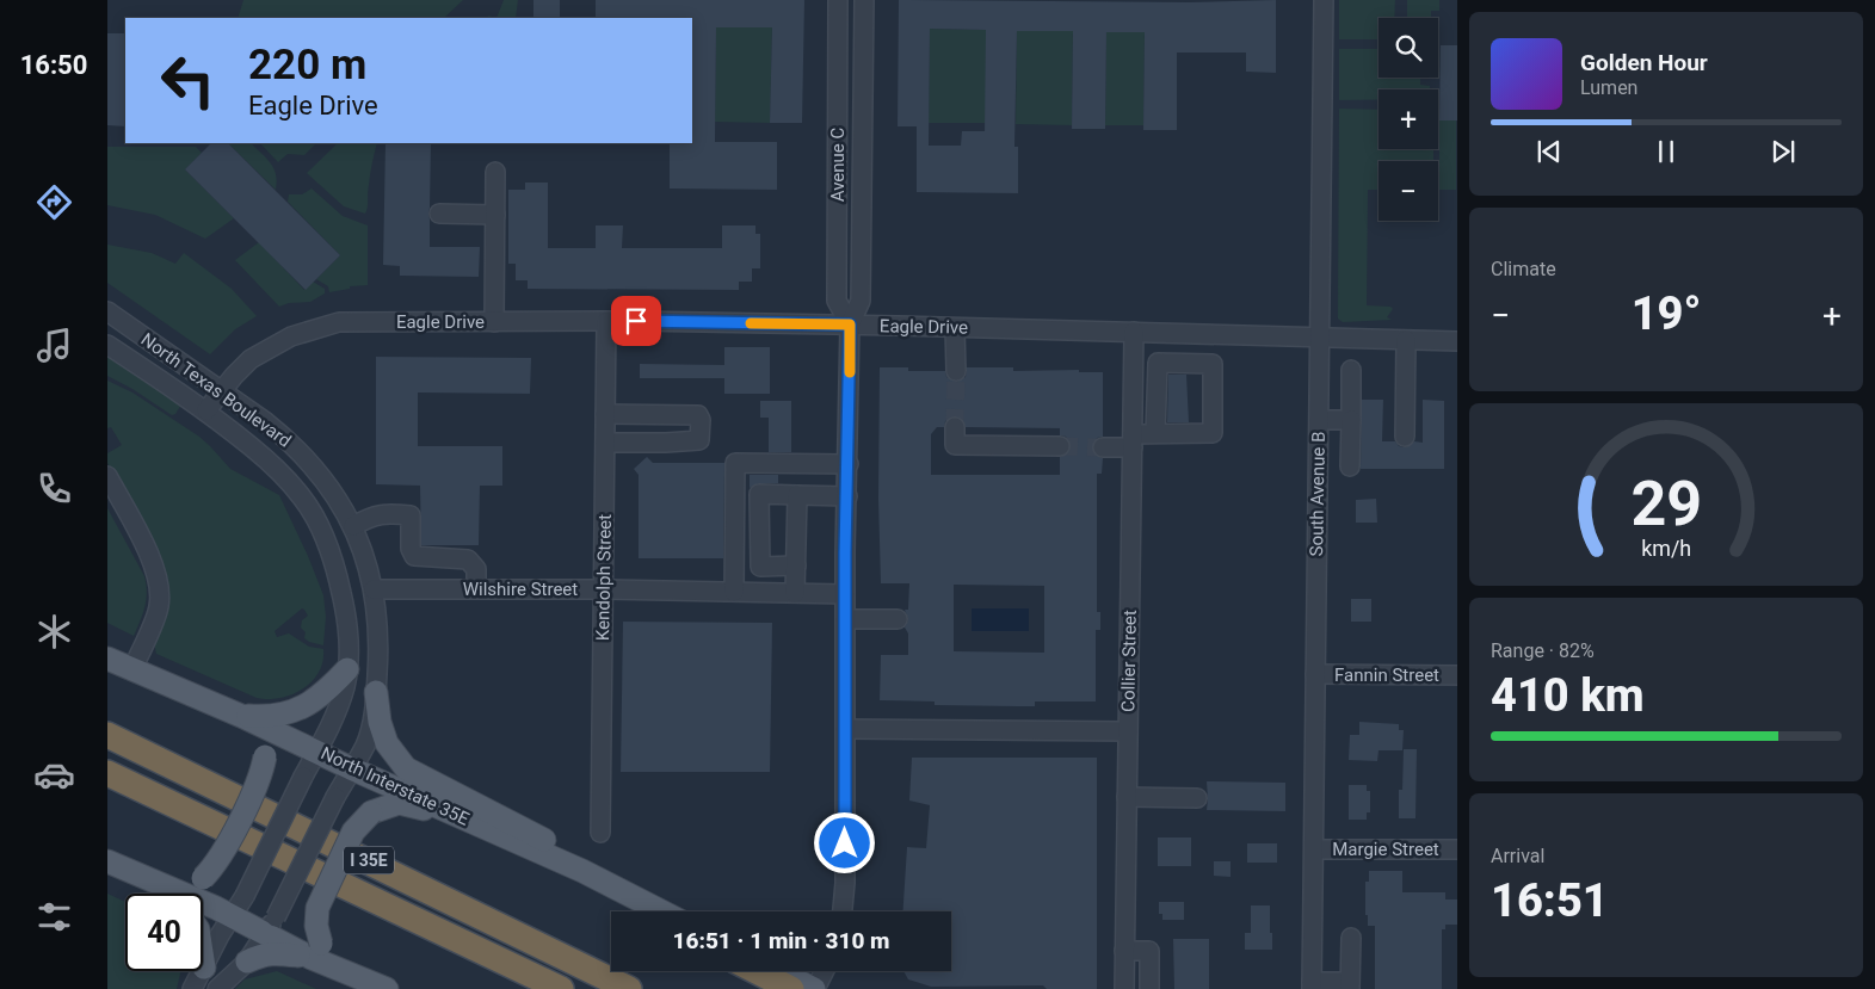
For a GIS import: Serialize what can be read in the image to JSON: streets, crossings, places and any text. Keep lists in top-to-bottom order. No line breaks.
{"streets":{"highway":["I 35E"],"main road":["North Interstate 35E"],"street":["Avenue C","Eagle Drive","North Texas Boulevard","South Avenue B","Kendolph Street","Wilshire Street","Collier Street","Fannin Street","Margie Street"]},"crossings":[["Avenue C","Eagle Drive"],["Avenue C","Wilshire Street"],["Eagle Drive","North Texas Boulevard"],["Eagle Drive","South Avenue B"],["Eagle Drive","Kendolph Street"],["Eagle Drive","Collier Street"],["North Texas Boulevard","Wilshire Street"],["North Texas Boulevard","North Interstate 35E"],["South Avenue B","Fannin Street"],["South Avenue B","Margie Street"],["Kendolph Street","Wilshire Street"]],"page":{"tabs":"16:50","map_buttons":["+","−"],"turn":["220 m","Eagle Drive"],"song":["Golden Hour","Lumen"],"tile":["Climate",["Range · 82%","410 km"],["Arrival","16:51"]],"heat":["−","19°","+"],"limit":"40","trip":"16:51 · 1 min · 310 m","gauge":["29","km/h"]}}
